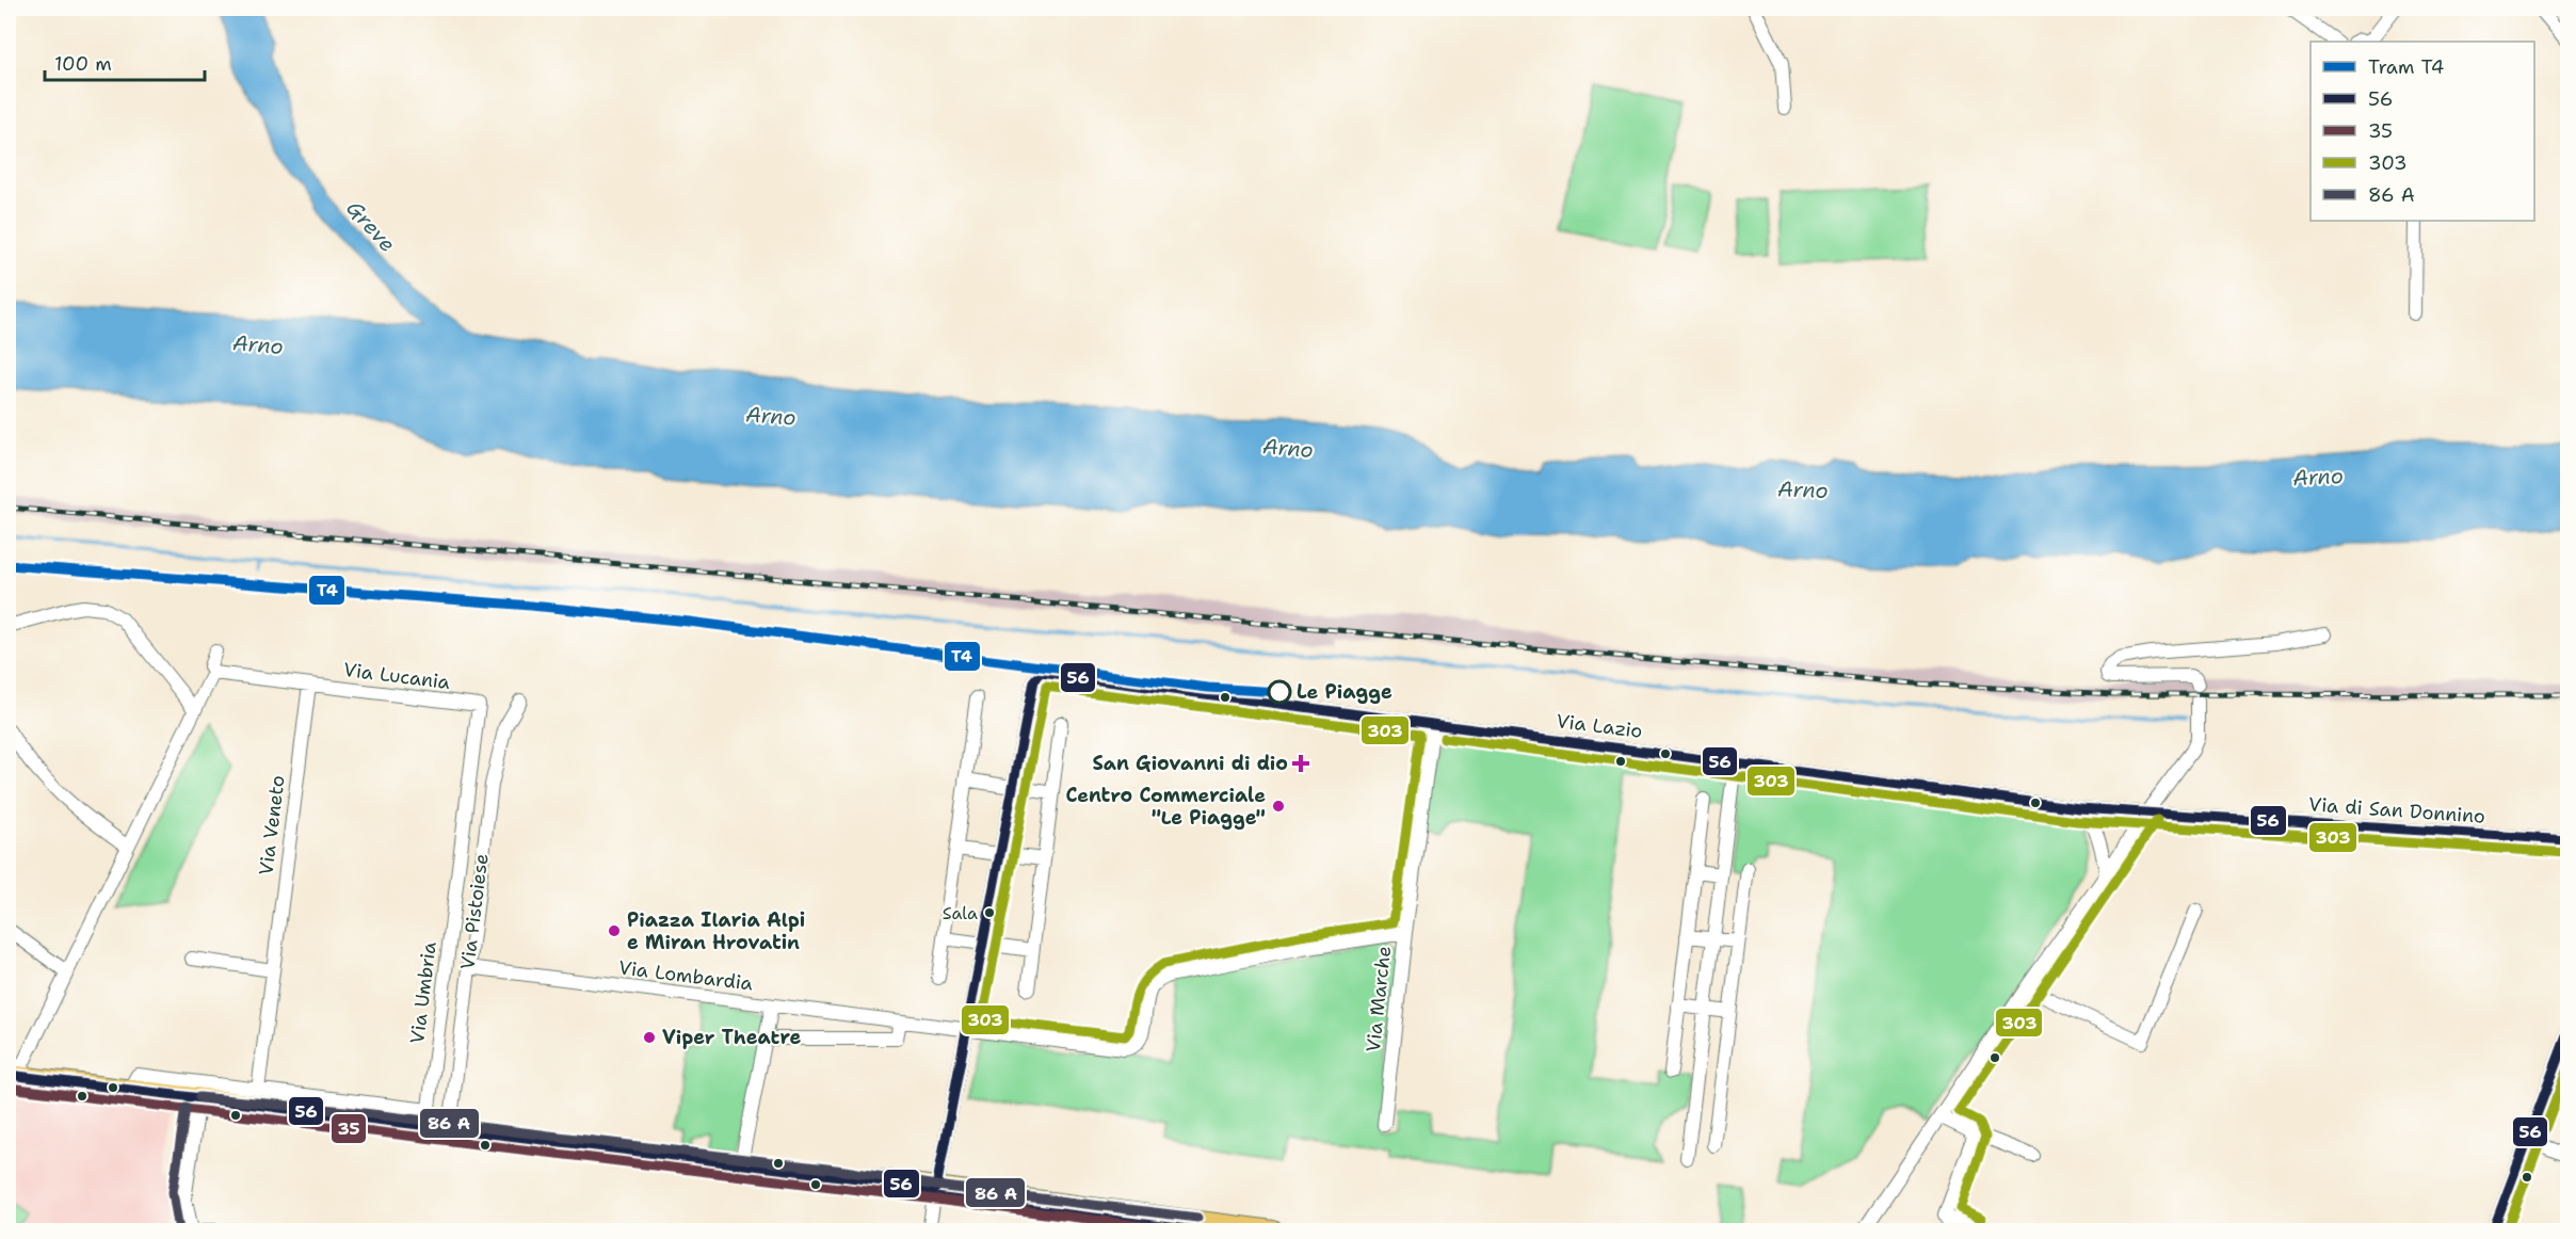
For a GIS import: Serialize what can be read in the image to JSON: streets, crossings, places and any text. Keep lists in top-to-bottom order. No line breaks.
{"streets":{"street":["Via Lucania","Via Lazio","Via di San Donnino","Via Veneto","Via Pistoiese","Via Lombardia","Via Umbria","Via Marche"]},"crossings":[["Via Lucania","Via Veneto"],["Via Lucania","Via Umbria"],["Via Lazio","Via di San Donnino"],["Via Lazio","Via Marche"],["Via Pistoiese","Via Lombardia"],["Via Lombardia","Via Marche"]],"water":["Greve","Arno"],"places":{"other":["Le Piagge","Centro Commerciale \"Le Piagge\"","Sala","Piazza Ilaria Alpi e Miran Hrovatin","Viper Theatre"],"health":["San Giovanni di dio"]},"lines":["tram line T4","transit line 56","transit line 303","transit line 35"],"legend":["Tram T4","56","35","303","86 A"],"scale_bar":"100 m"}
